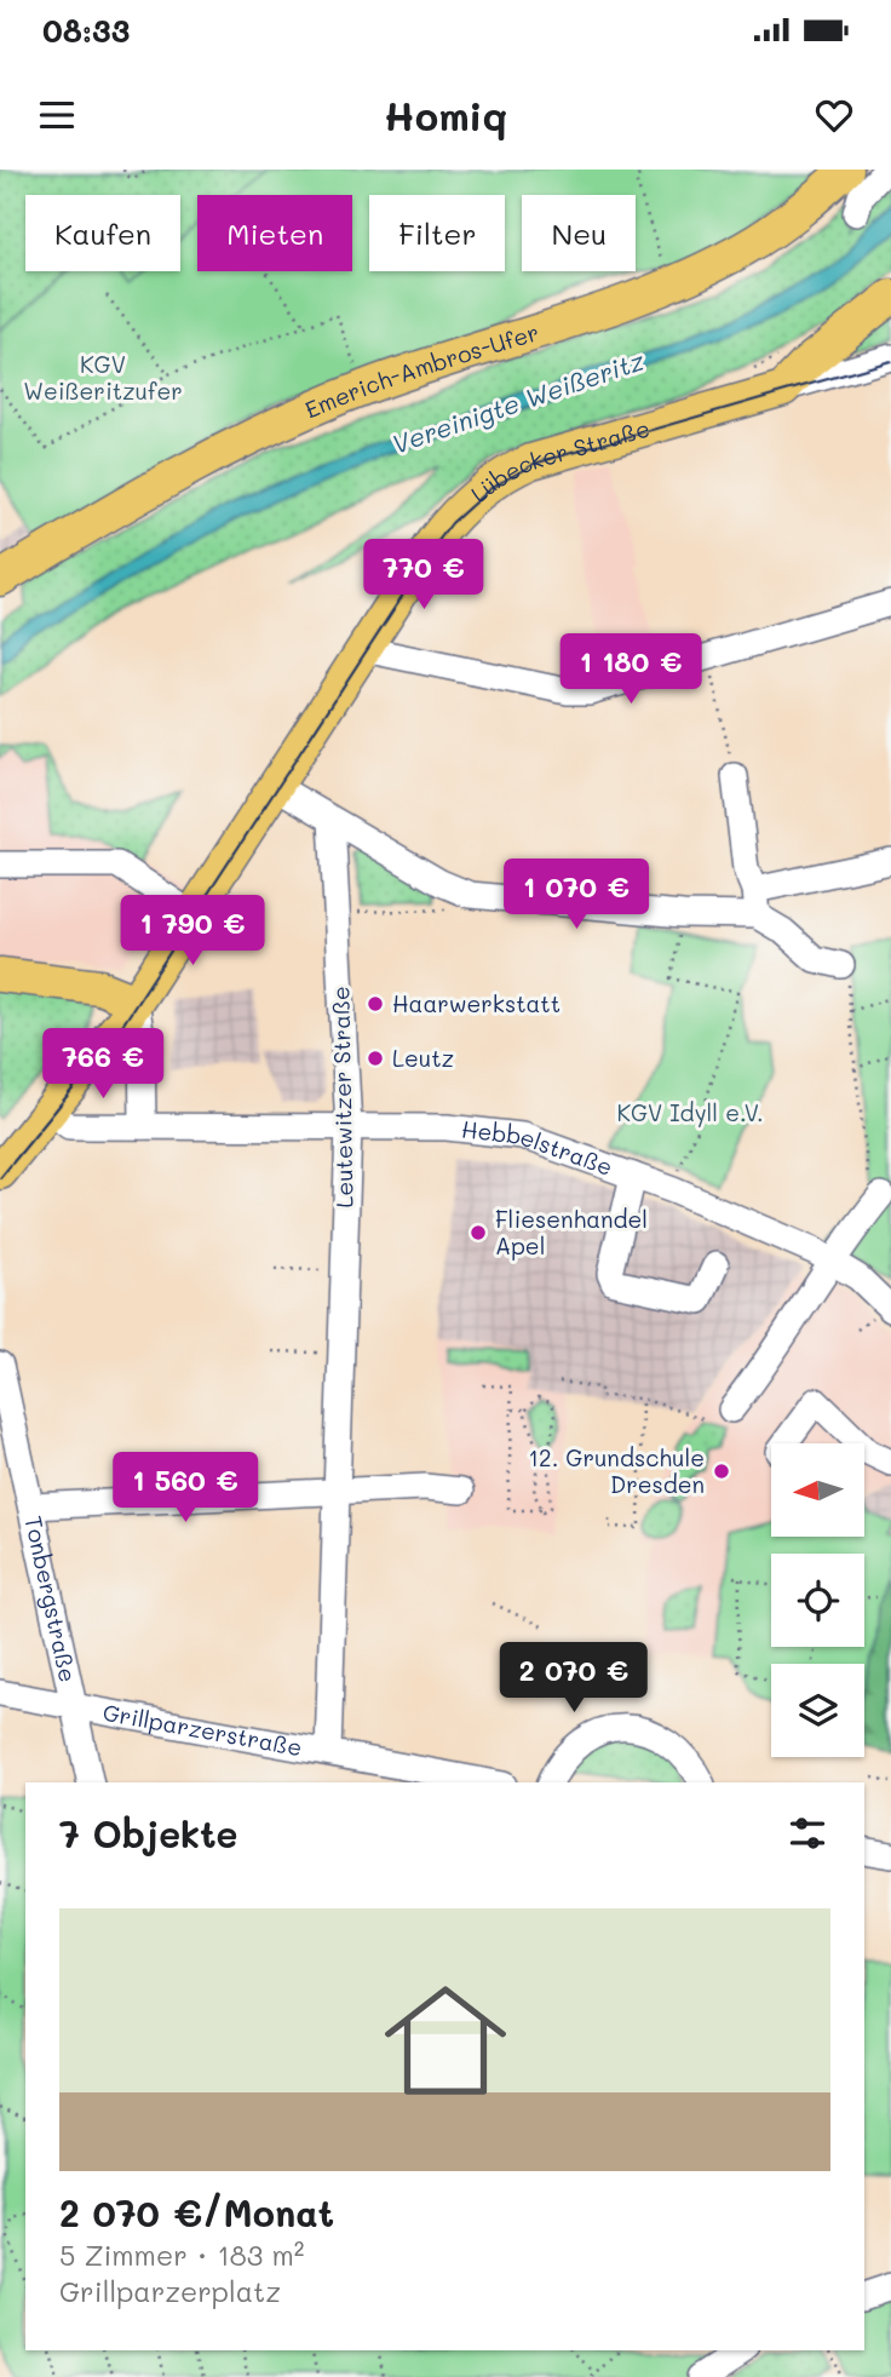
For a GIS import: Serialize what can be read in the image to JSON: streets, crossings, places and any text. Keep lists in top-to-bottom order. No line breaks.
{"streets":{"main road":["Emerich-Ambros-Ufer","Lübecker Straße"],"street":["Leutewitzer Straße","Hebbelstraße","Tonbergstraße","Grillparzerstraße"]},"crossings":[["Lübecker Straße","Hebbelstraße"],["Leutewitzer Straße","Hebbelstraße"],["Leutewitzer Straße","Grillparzerstraße"],["Tonbergstraße","Grillparzerstraße"]],"water":["Vereinigte Weißeritz"],"parks":["KGV Weißeritzufer","KGV Idyll e.V."],"places":["Haarwerkstatt","Leutz","Fliesenhandel Apel","12. Grundschule Dresden"],"north":"left","page":{"status":"08:33","header":"Homiq","chip":["Kaufen","Mieten","Filter","Neu"],"price":["770 €","1 180 €","1 070 €","1 790 €","766 €","1 560 €","2 070 €"],"heading":"7 Objekte","list":[{"name":"2 070 €/Monat","note":"5 Zimmer · 183 m² · Grillparzerplatz"}]}}
